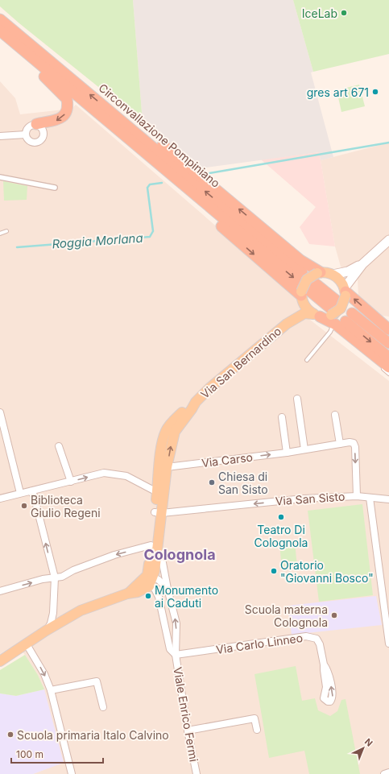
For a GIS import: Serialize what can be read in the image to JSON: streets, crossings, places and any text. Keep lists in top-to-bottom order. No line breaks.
{"streets":{"highway":["Circonvallazione Pompiniano"],"main road":["Via San Bernardino"],"street":["Via Carso","Via San Sisto","Via Carlo Linneo","Viale Enrico Fermi"]},"crossings":[["Via Carso","Via San Sisto"],["Via Carlo Linneo","Viale Enrico Fermi"]],"one_way":["Via San Sisto"],"districts":["Colognola"],"water":["Roggia Morlana"],"places":["IceLab","gres art 671","Chiesa di San Sisto","Biblioteca Giulio Regeni","Teatro Di Colognola","Oratorio \"Giovanni Bosco\"","Monumento ai Caduti","Scuola materna Colognola","Scuola primaria Italo Calvino"],"scale_bar":"100 m","north":"top right"}
